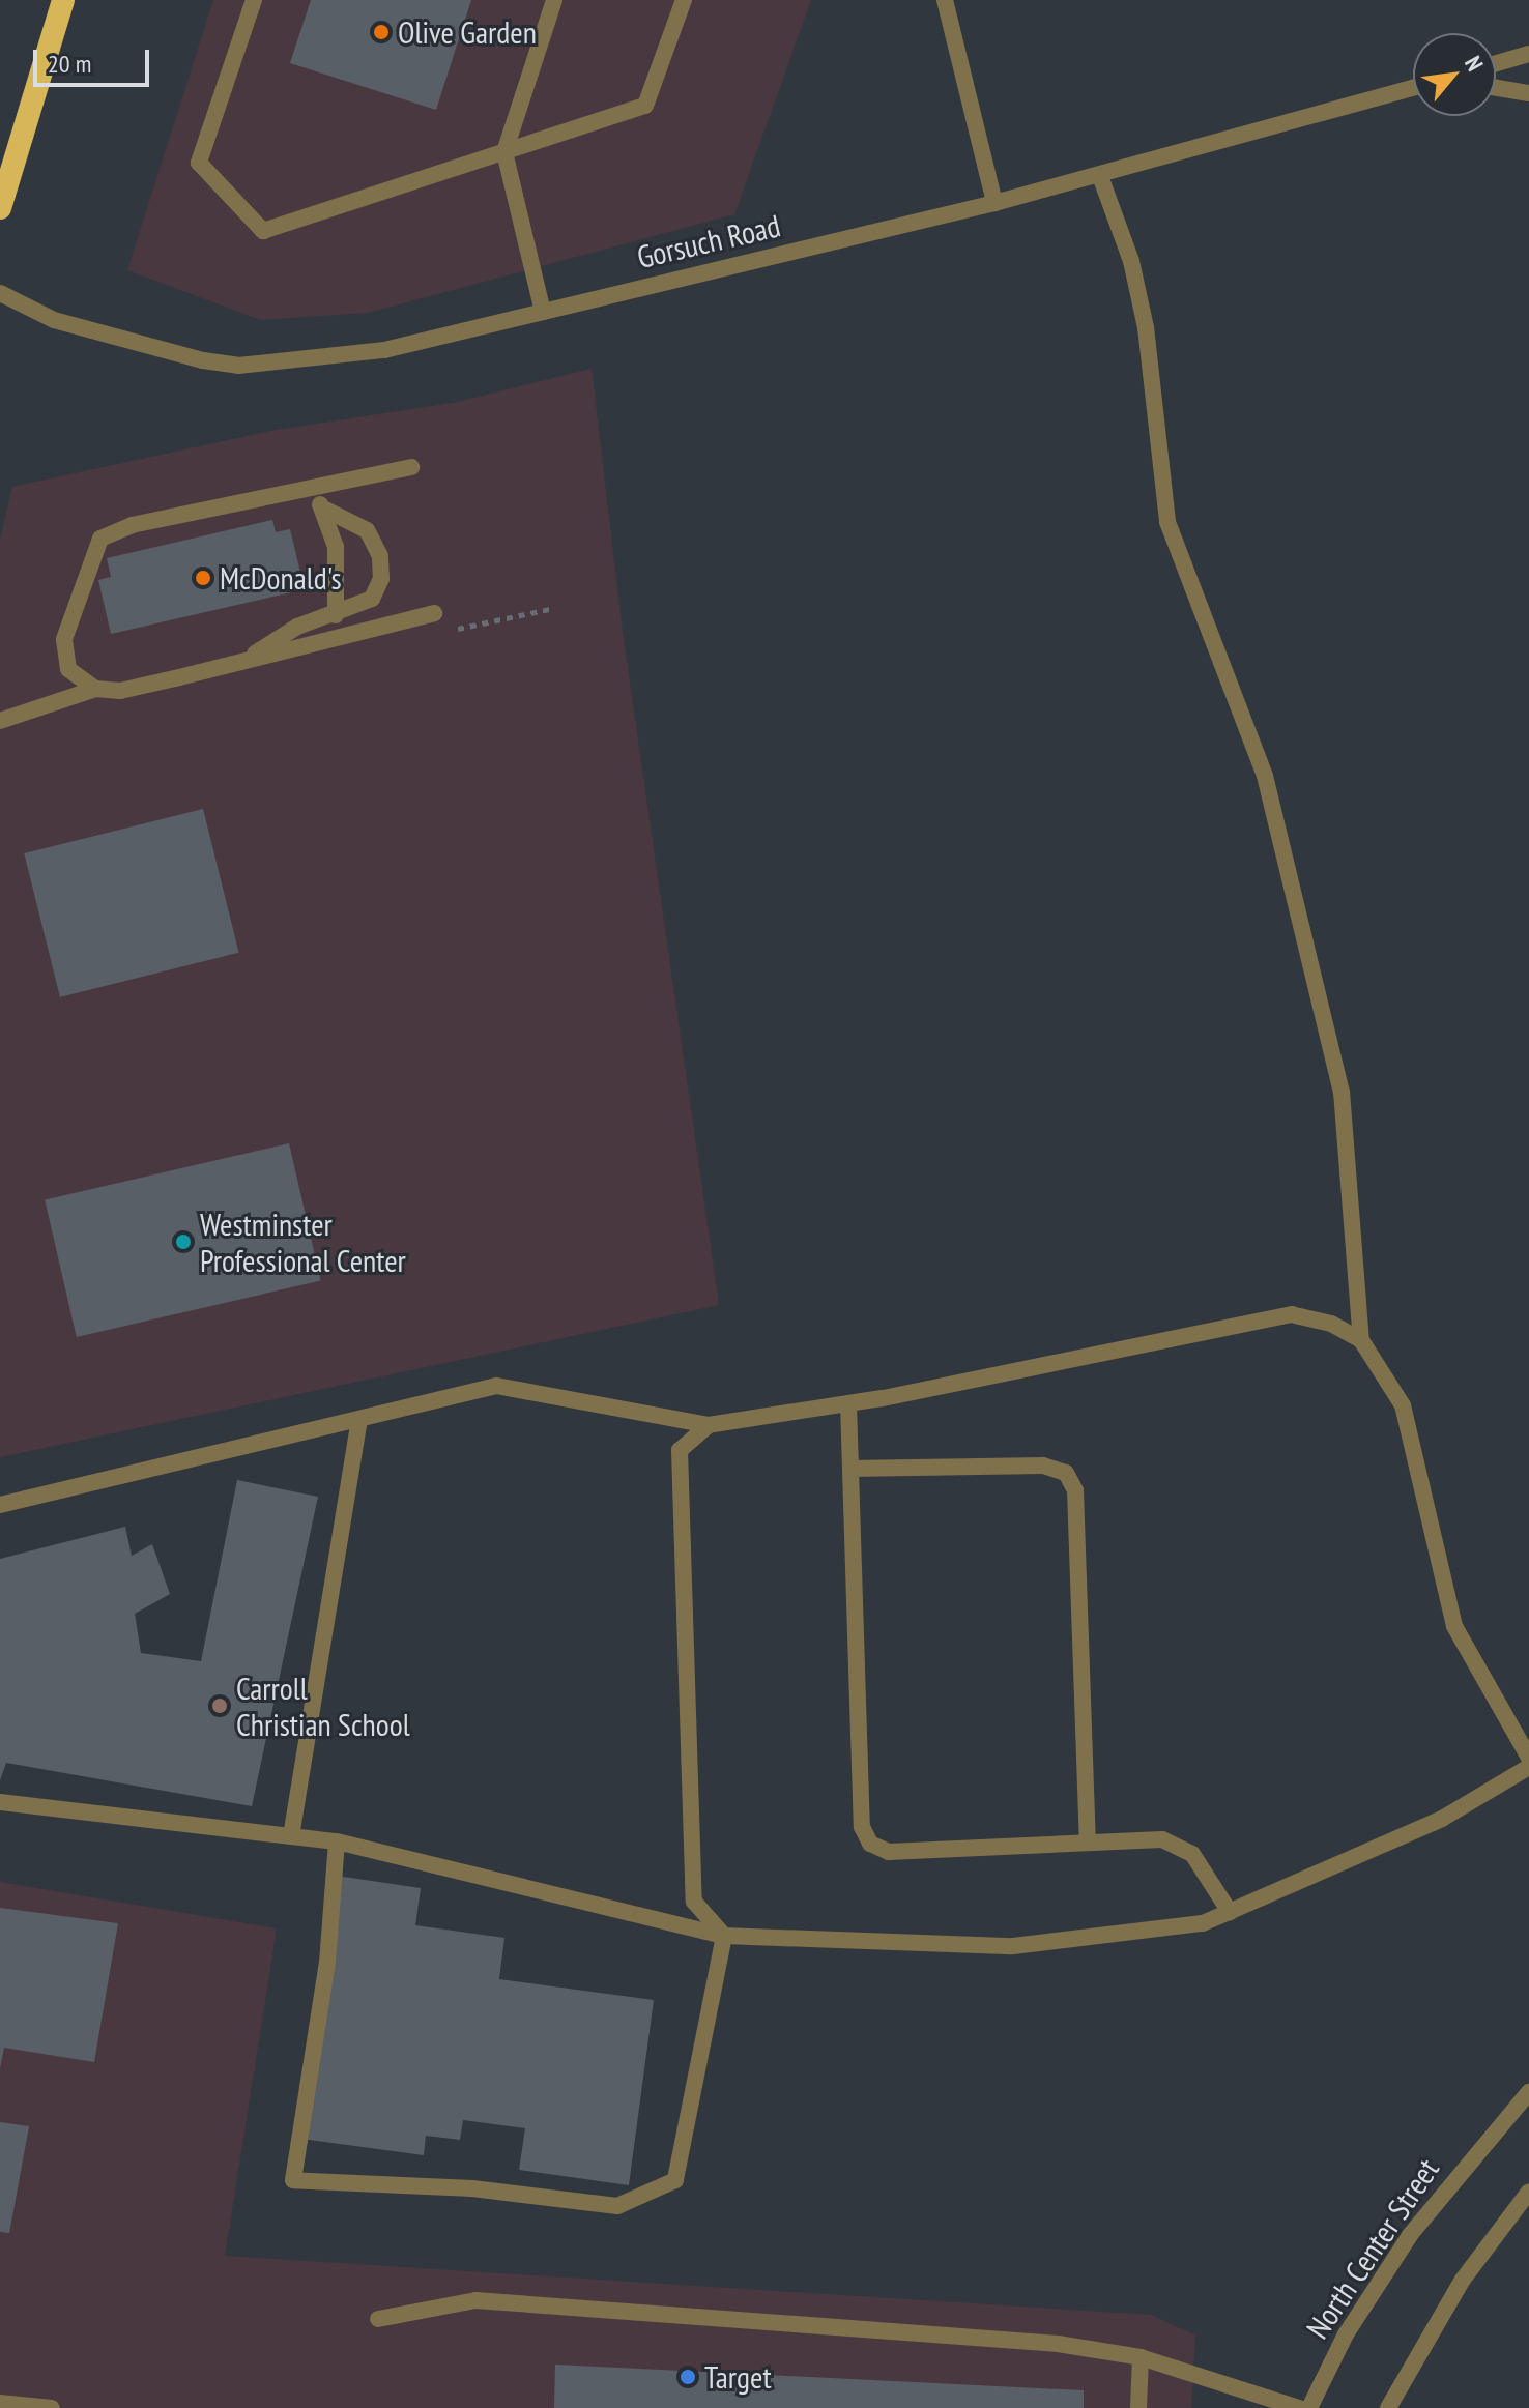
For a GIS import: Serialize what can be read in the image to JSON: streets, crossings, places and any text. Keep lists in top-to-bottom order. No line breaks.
{"streets":{"street":["Gorsuch Road","North Center Street"]},"places":["Olive Garden","McDonald's","Westminster Professional Center","Carroll Christian School","Target"],"scale_bar":"20 m","north":"top right"}
